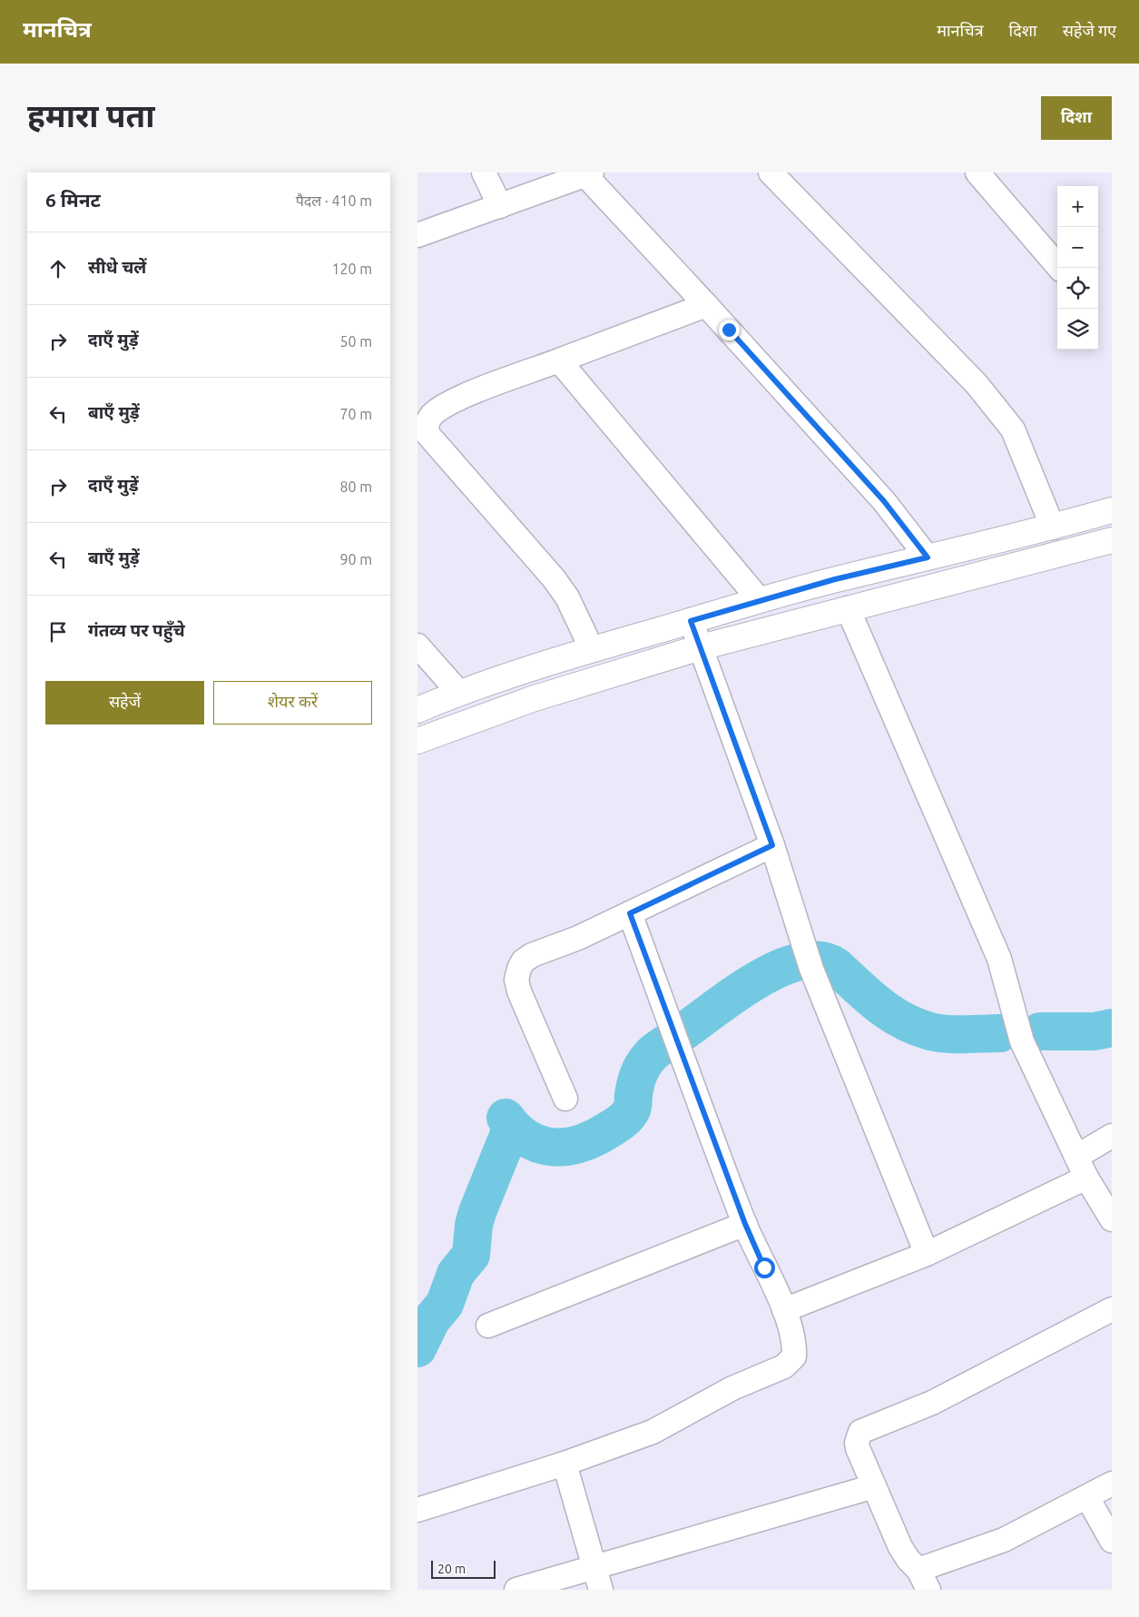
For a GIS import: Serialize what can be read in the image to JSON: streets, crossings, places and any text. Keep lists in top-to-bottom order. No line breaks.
{"scale_bar":"20 m","page":{"header":"मानचित्र","nav":["मानचित्र","दिशा","सहेजे गए"],"buttons":["दिशा",["सहेजें","शेयर करें"]],"title":"हमारा पता","heading":["6 मिनट","पैदल · 410 m"],"map_buttons":["+","−"],"list":[["सीधे चलें","120 m"],["दाएँ मुड़ें","50 m"],["बाएँ मुड़ें","70 m"],["दाएँ मुड़ें","80 m"],["बाएँ मुड़ें","90 m"],"गंतव्य पर पहुँचे"],"scale":"20 m"}}
